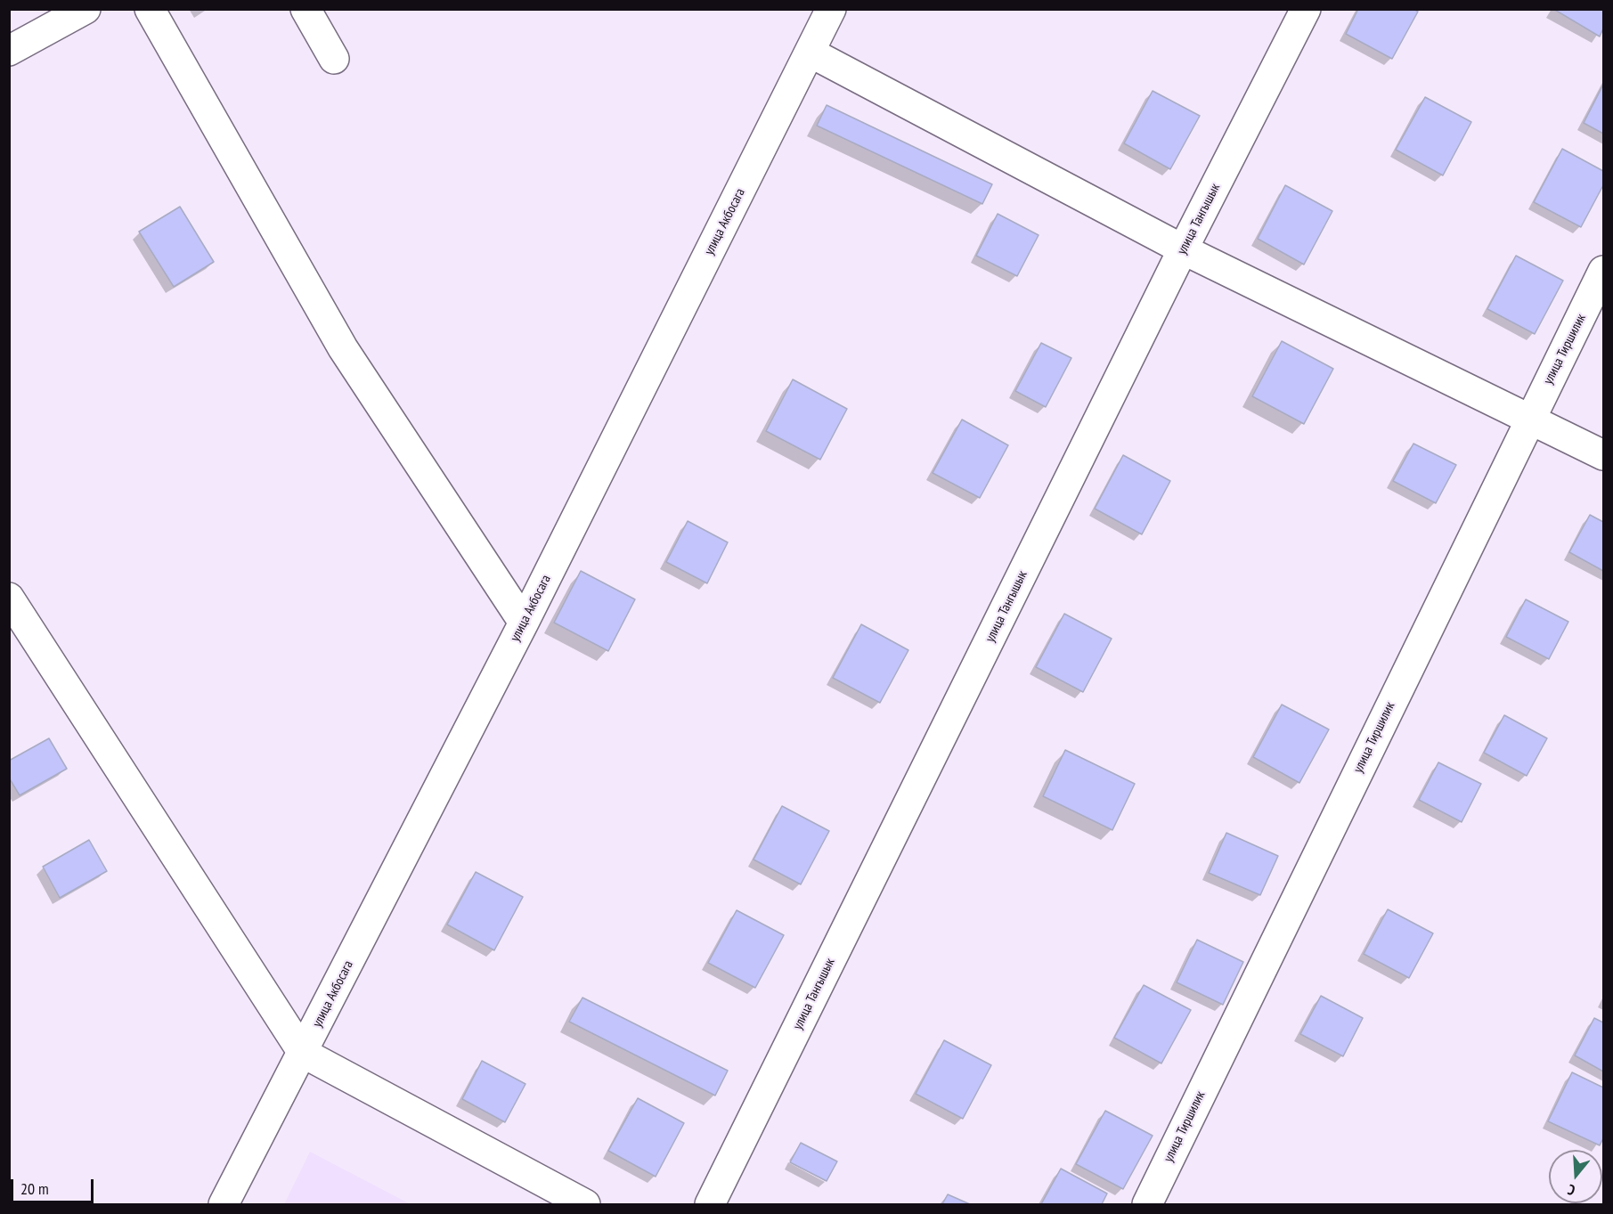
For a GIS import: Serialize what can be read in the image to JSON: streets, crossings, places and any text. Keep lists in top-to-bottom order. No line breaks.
{"streets":{"street":["улица Тангышык","улица Акбосага","улица Тиршилик"]},"scale_bar":"20 m","north":"bottom"}
